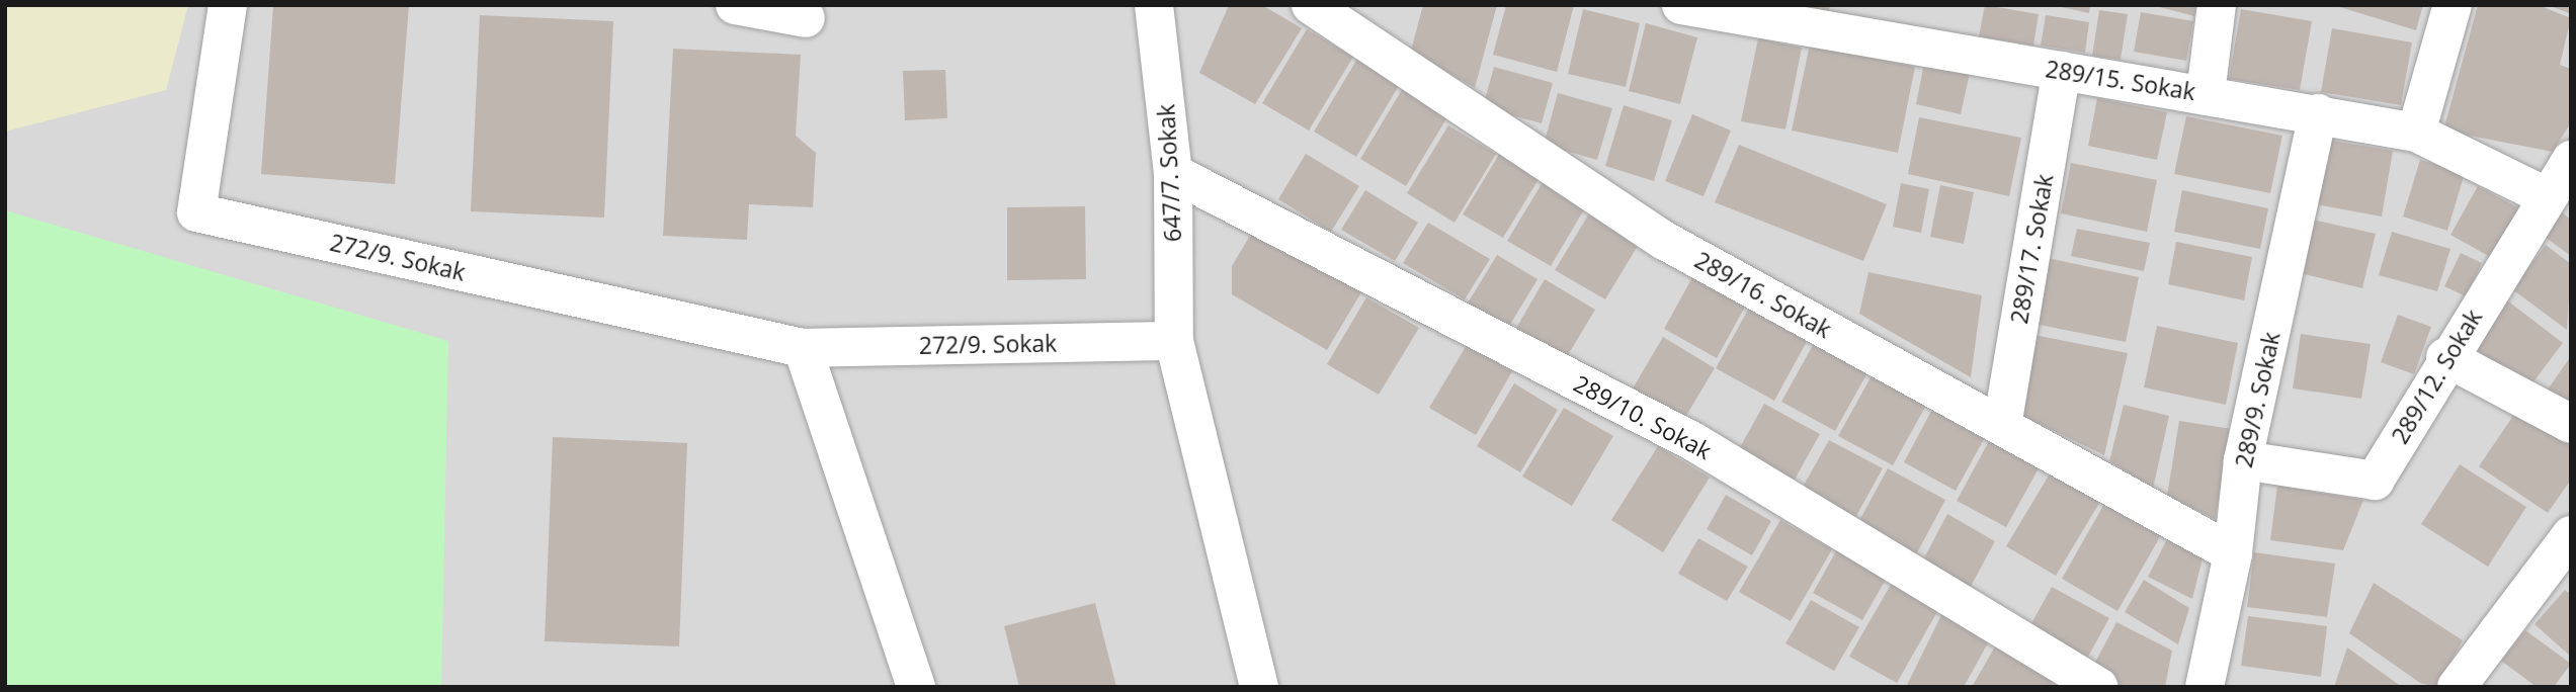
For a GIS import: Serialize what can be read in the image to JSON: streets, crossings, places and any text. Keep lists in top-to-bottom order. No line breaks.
{"streets":{"street":["289/15. Sokak","647/7. Sokak","289/17. Sokak","272/9. Sokak","289/16. Sokak","289/12. Sokak","289/9. Sokak","289/10. Sokak"]},"crossings":[["289/15. Sokak","289/17. Sokak"],["289/15. Sokak","289/12. Sokak"],["289/15. Sokak","289/9. Sokak"],["647/7. Sokak","272/9. Sokak"],["647/7. Sokak","289/10. Sokak"],["289/17. Sokak","289/16. Sokak"],["289/16. Sokak","289/9. Sokak"],["289/12. Sokak","289/9. Sokak"]]}
